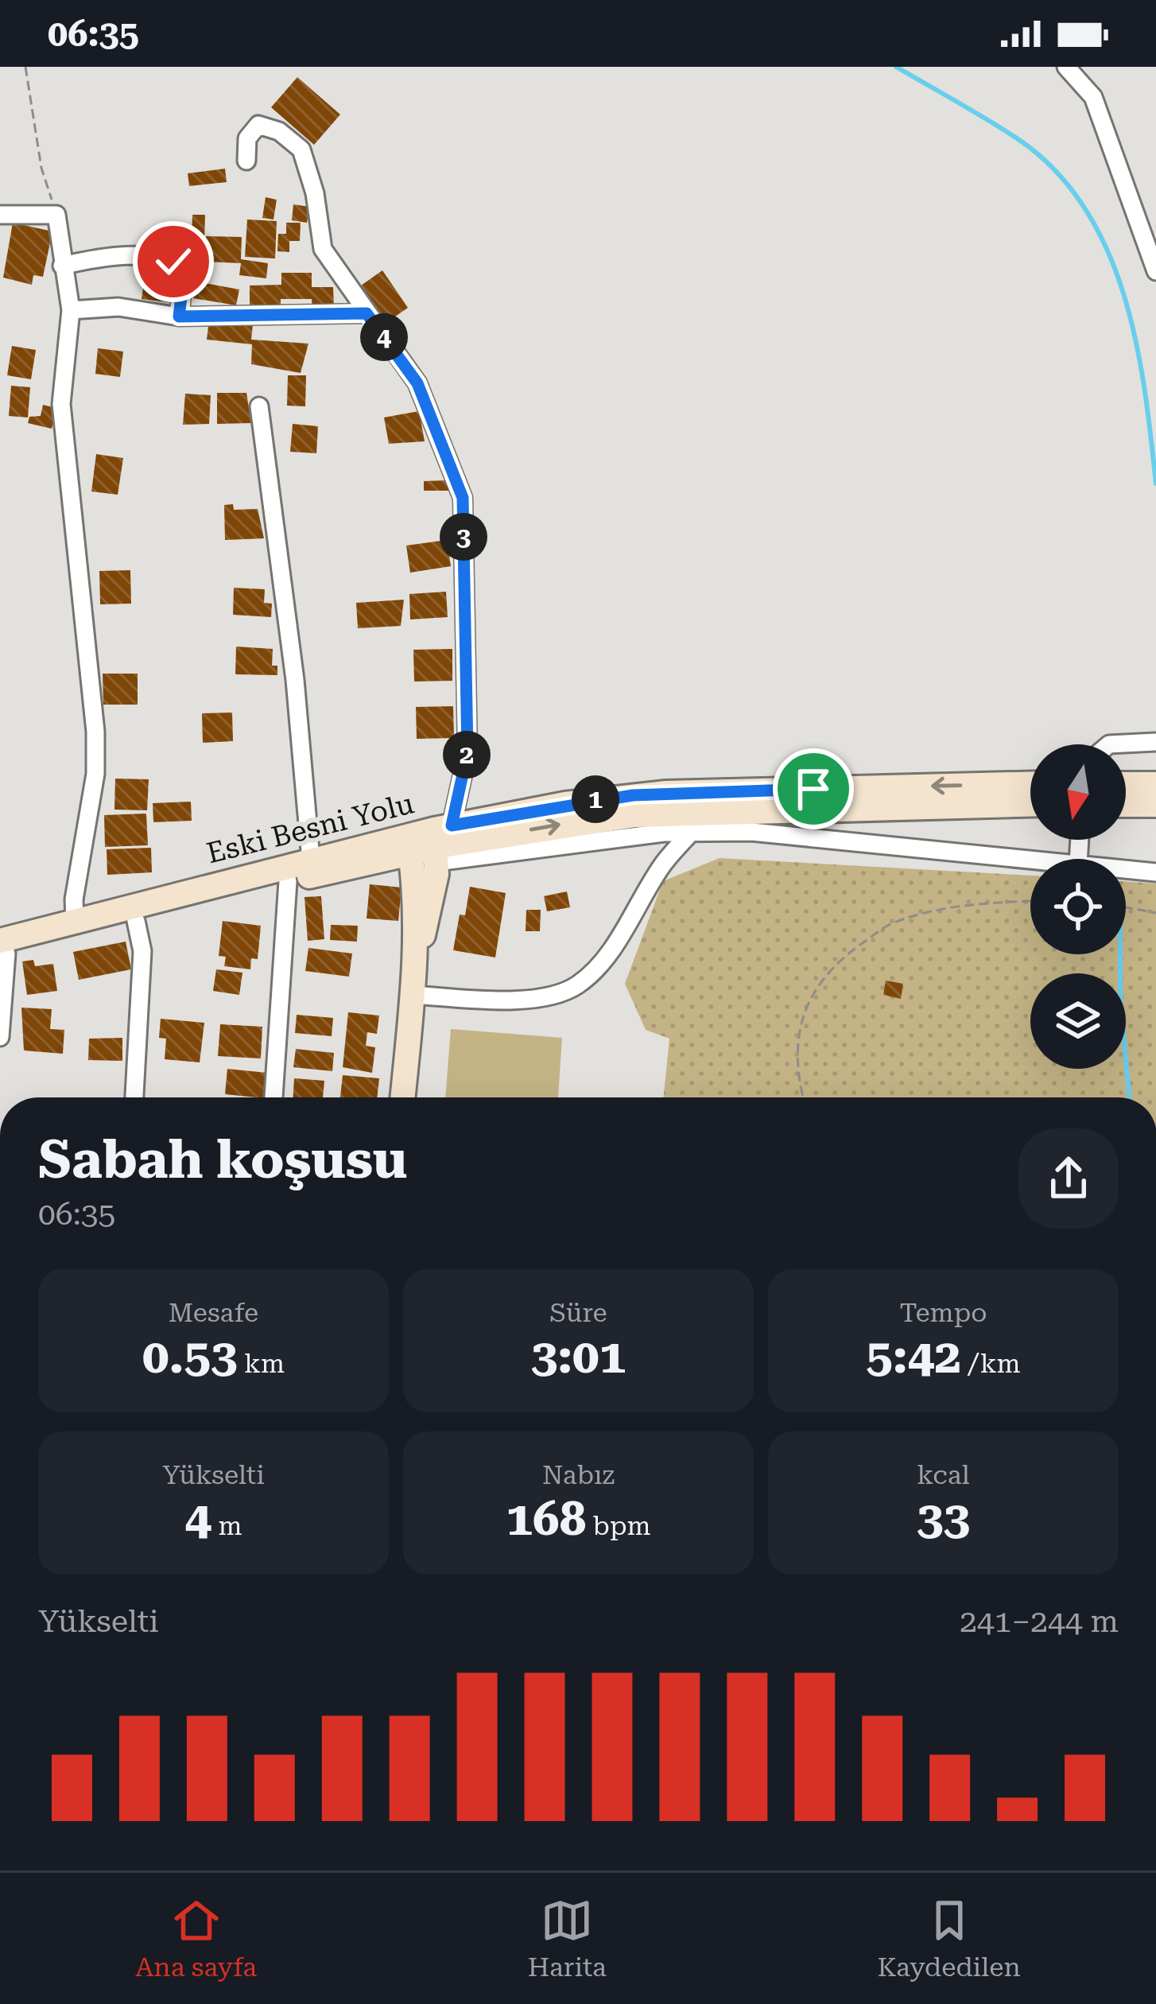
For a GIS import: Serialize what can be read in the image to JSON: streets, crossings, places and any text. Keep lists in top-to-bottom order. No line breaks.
{"streets":{"main road":["Eski Besni Yolu"]},"north":"bottom","page":{"status":"06:35","pins":["4","3","2","1"],"heading":["Sabah koşusu","06:35"],"stats":[["Mesafe","0.53 km"],["Süre","3:01"],["Tempo","5:42 /km"],["Yükselti","4 m"],["Nabız","168 bpm"],["kcal","33"]],"chart":["Yükselti","241–244 m"],"tabs":["Ana sayfa","Harita","Kaydedilen"]}}
